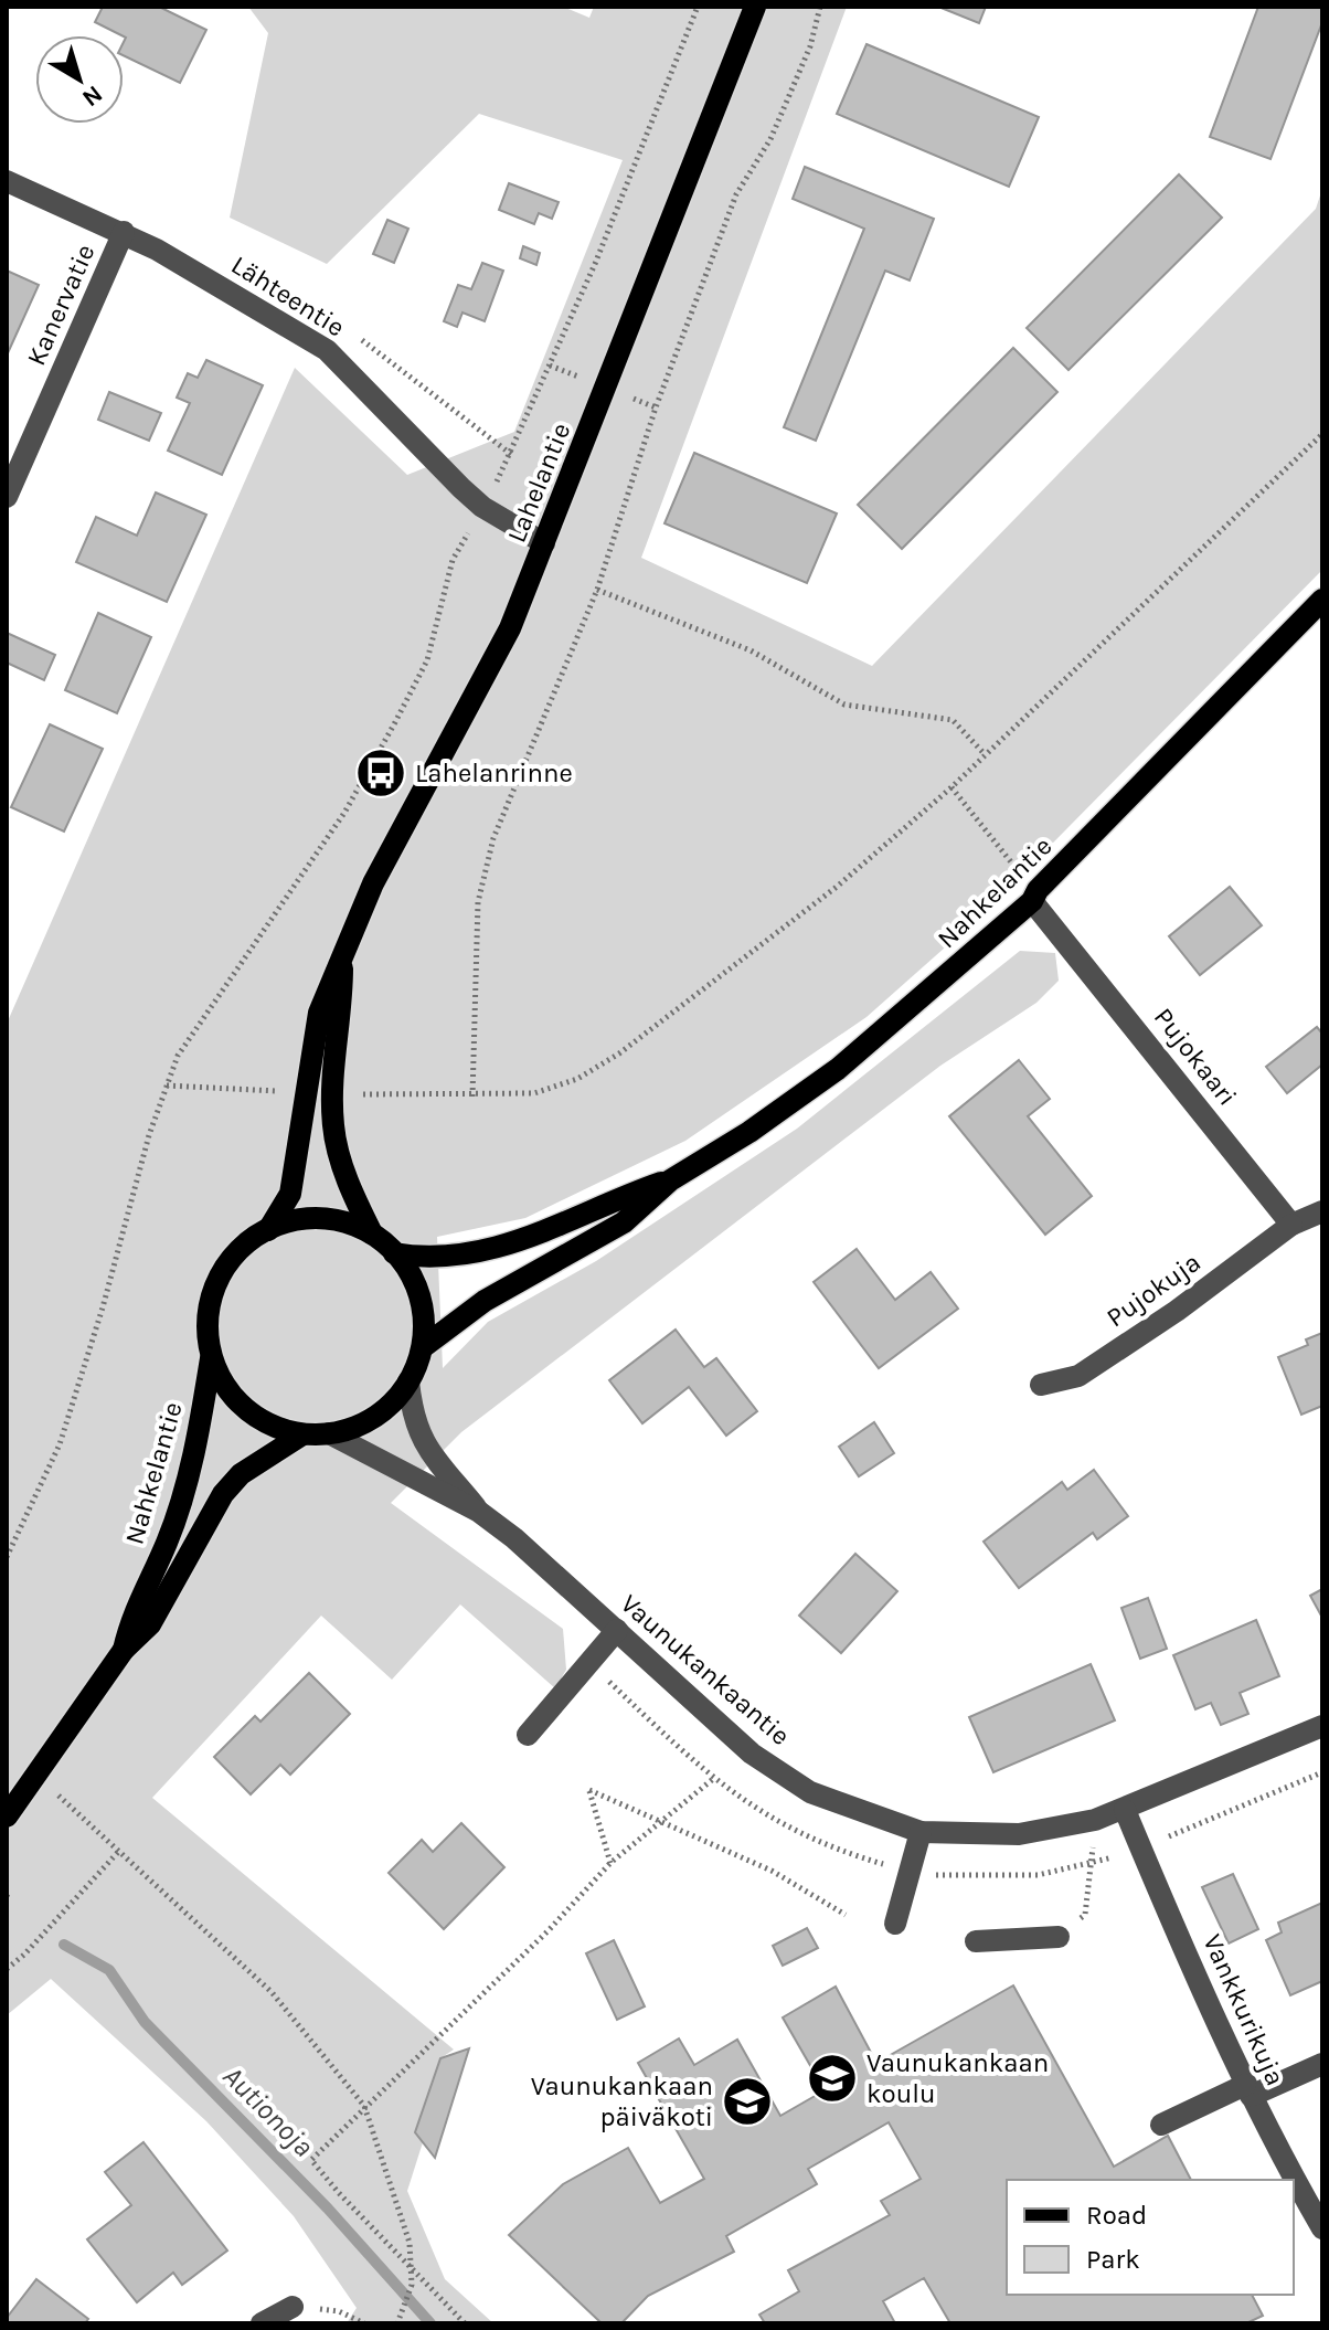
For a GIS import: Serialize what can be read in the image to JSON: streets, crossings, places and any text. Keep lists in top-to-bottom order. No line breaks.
{"streets":{"main road":["Lahelantie","Nahkelantie"],"street":["Lähteentie","Kanervatie","Pujokaari","Pujokuja","Vaunukankaantie","Vankkurikuja"]},"crossings":[["Lähteentie","Kanervatie"],["Lähteentie","Lahelantie"],["Lahelantie","Nahkelantie"],["Lahelantie","Vaunukankaantie"],["Nahkelantie","Pujokaari"],["Nahkelantie","Vaunukankaantie"],["Pujokaari","Pujokuja"],["Vaunukankaantie","Vankkurikuja"]],"water":["Autionoja"],"places":{"bus stop":["Lahelanrinne"],"school or university":["Vaunukankaan koulu","Vaunukankaan päiväkoti"]},"legend":["Road","Park"],"north":"bottom right"}
